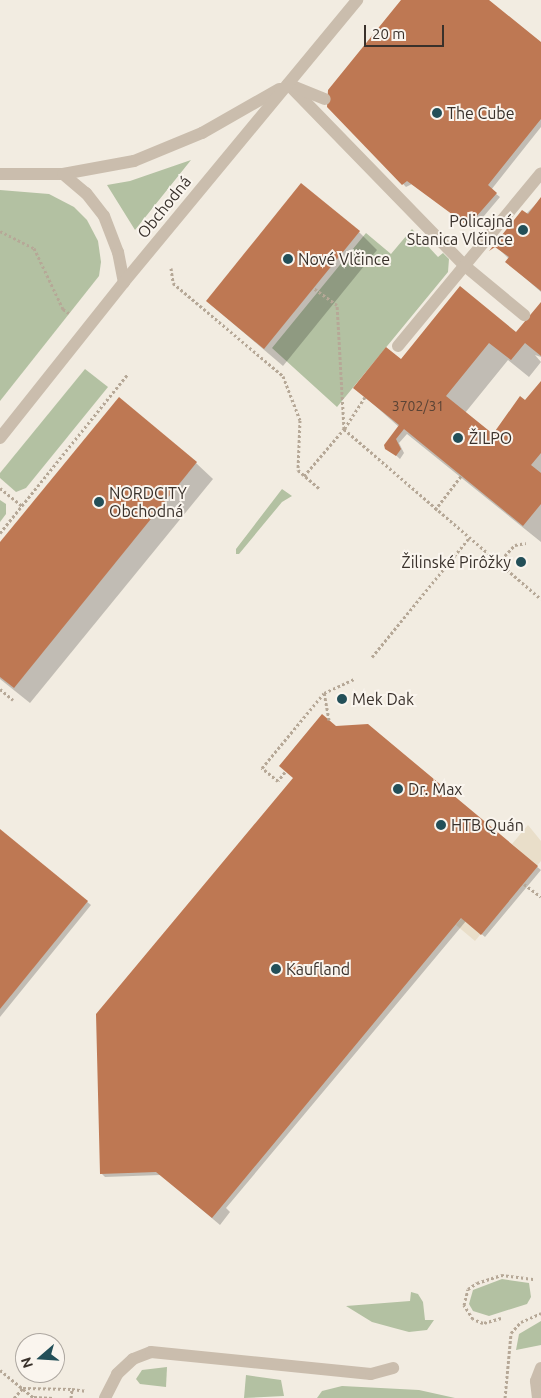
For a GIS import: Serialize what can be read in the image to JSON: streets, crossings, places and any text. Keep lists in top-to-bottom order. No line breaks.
{"streets":{"street":["Obchodná"]},"places":["The Cube","Policajná Stanica Vlčince","Nové Vlčince","ŽILPO","NORDCITY Obchodná","Žilinské Pirôžky","Mek Dak","Dr. Max","HTB Quán","Kaufland"],"house_numbers":["3702/31"],"scale_bar":"20 m","north":"left"}
